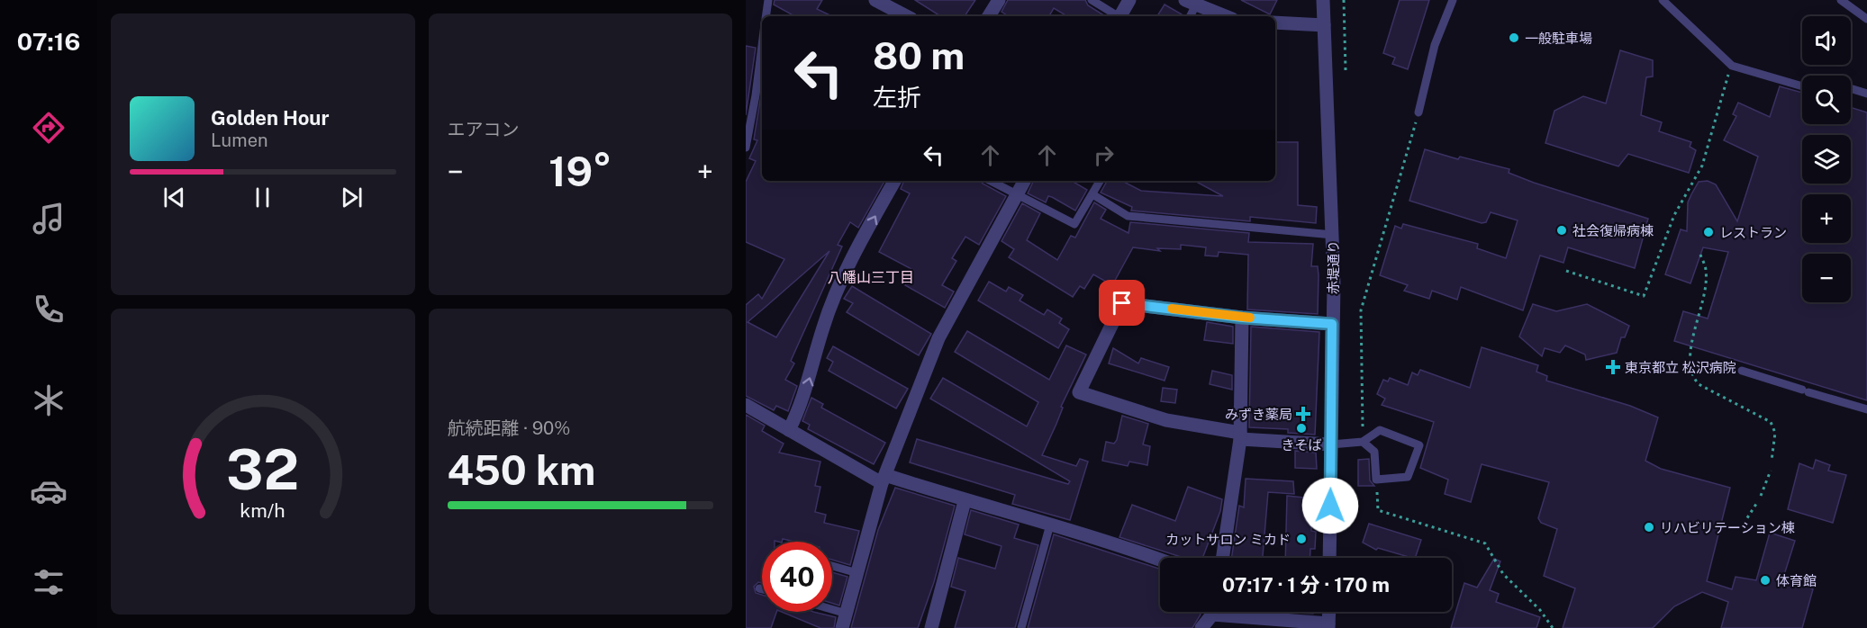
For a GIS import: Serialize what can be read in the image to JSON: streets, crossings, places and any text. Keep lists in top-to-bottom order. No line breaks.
{"streets":{"street":["赤堤通り"]},"districts":["八幡山三丁目"],"places":{"other":["一般駐車場","社会復帰病棟","レストラン","きそば","リハビリテーション棟","カットサロン ミカド","体育館"],"health":["東京都立 松沢病院","みずき薬局"]},"page":{"tabs":"07:16","tile":["エアコン",["航続距離 · 90%","450 km"]],"map_buttons":["+","−"],"turn":["80 m","左折"],"song":["Golden Hour","Lumen"],"heat":["−","19°","+"],"limit":"40","trip":"07:17 · 1 分 · 170 m","gauge":["32","km/h"]}}
